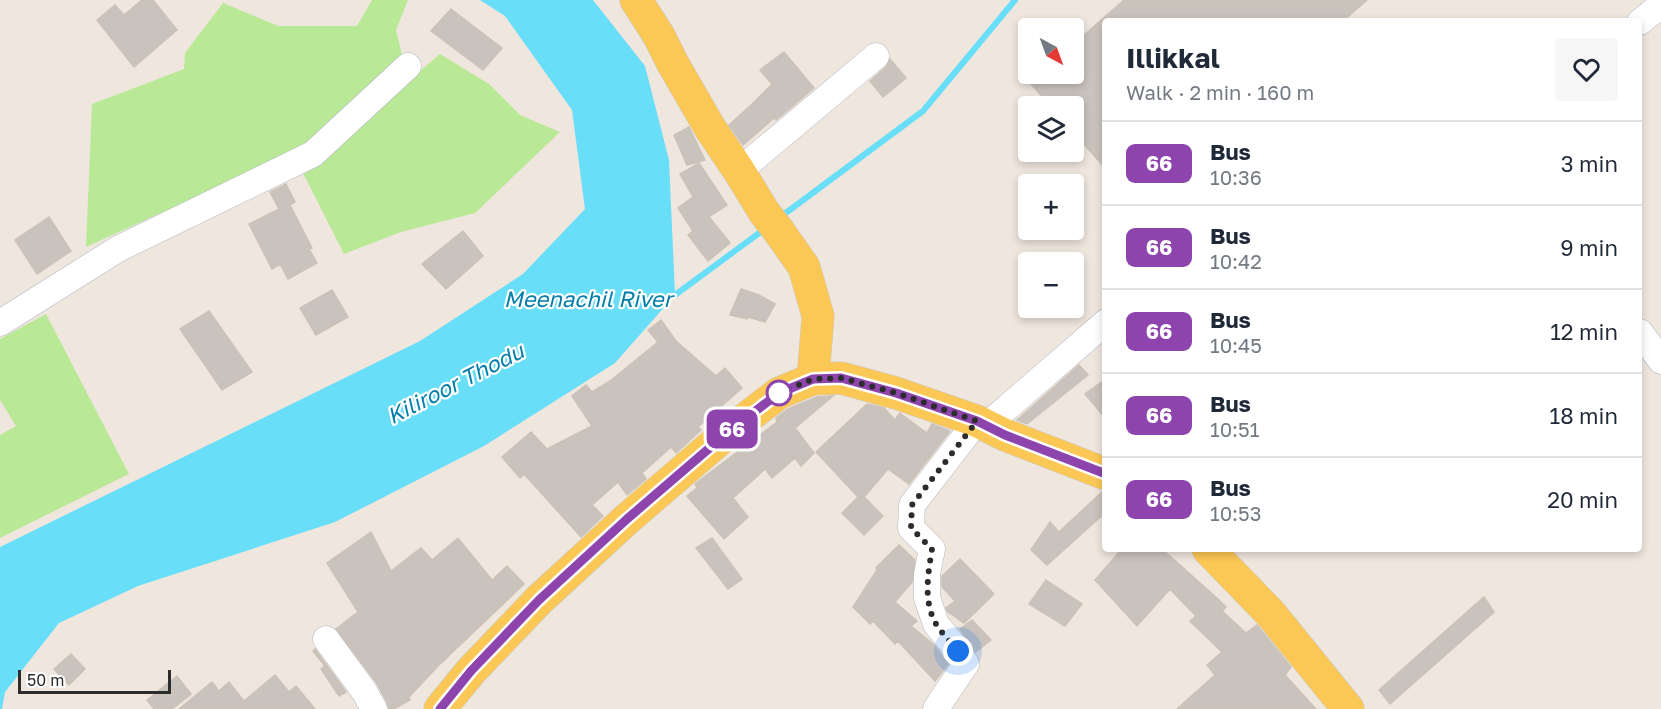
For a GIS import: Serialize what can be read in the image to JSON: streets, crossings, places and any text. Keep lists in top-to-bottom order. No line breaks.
{"water":["Meenachil River","Kiliroor Thodu"],"lines":["bus line 66"],"scale_bar":"50 m","north":"bottom right","page":{"on_map":"66","map_buttons":["+","−"],"heading":["Illikkal","Walk · 2 min · 160 m"],"list":[{"mark":"66","name":"Bus","note":"10:36","value":"3 min"},{"mark":"66","name":"Bus","note":"10:42","value":"9 min"},{"mark":"66","name":"Bus","note":"10:45","value":"12 min"},{"mark":"66","name":"Bus","note":"10:51","value":"18 min"},{"mark":"66","name":"Bus","note":"10:53","value":"20 min"}],"scale":"50 m"}}
